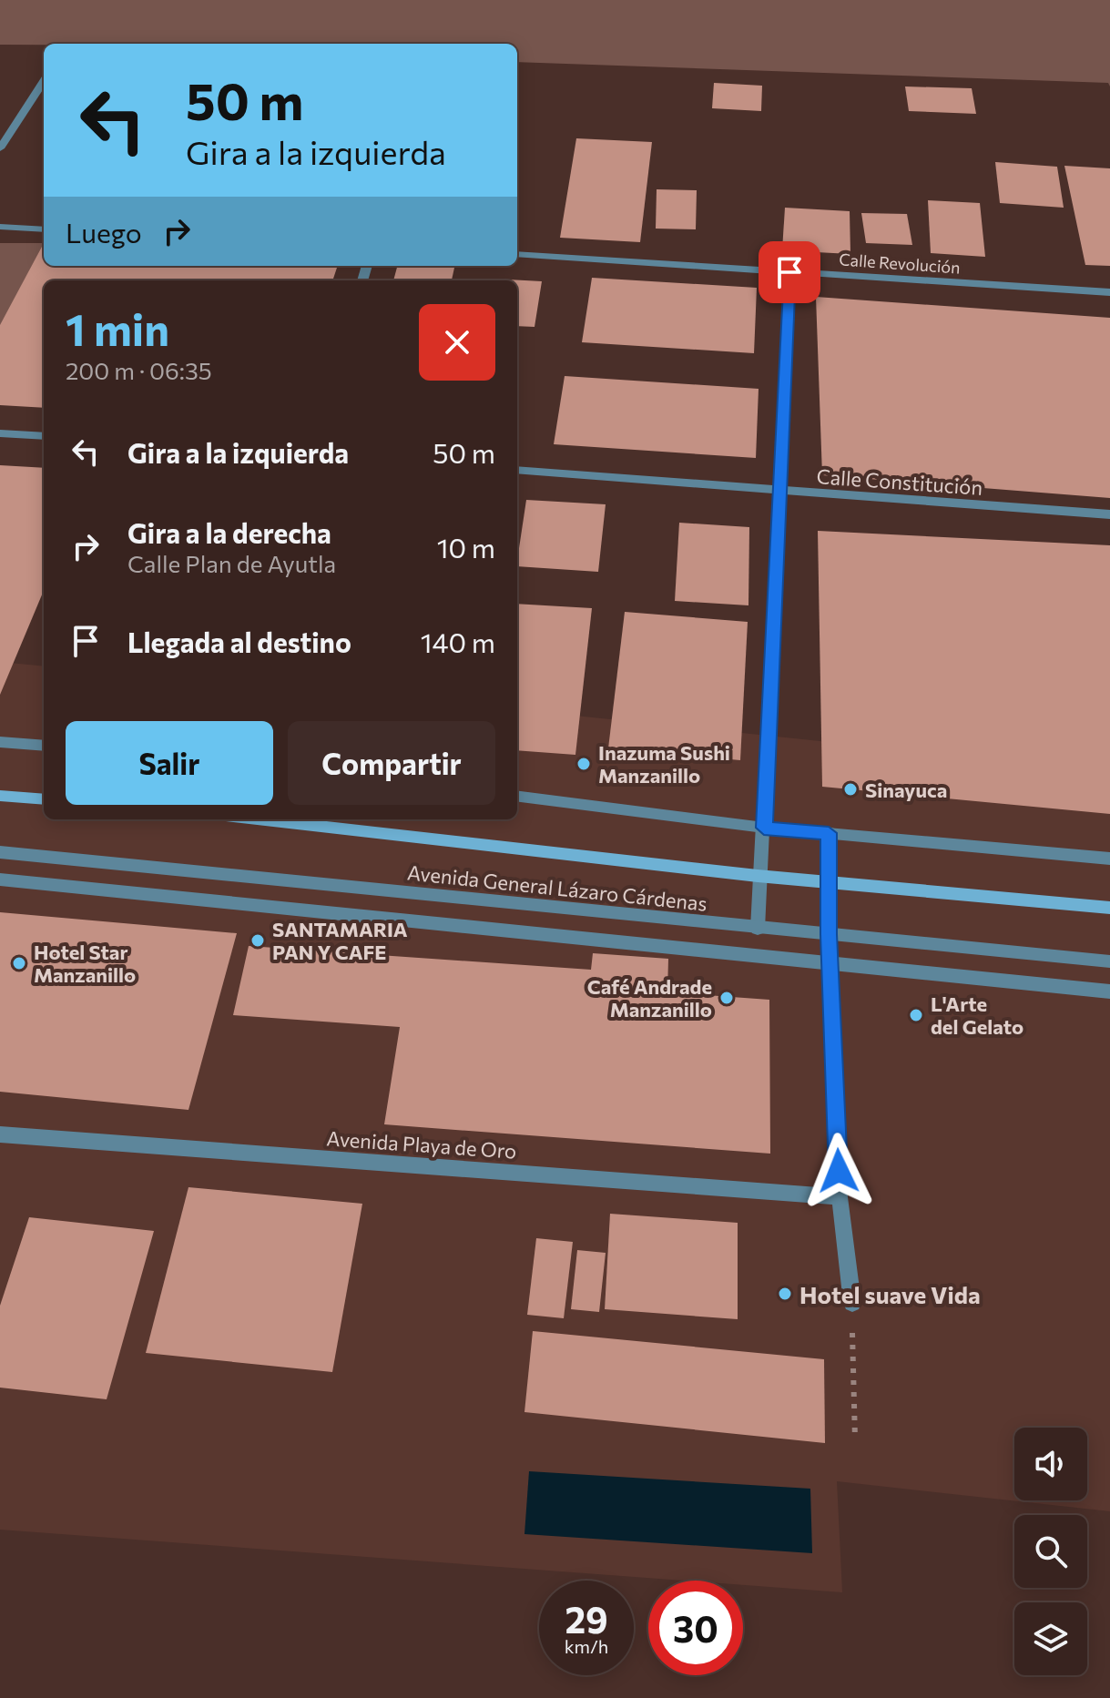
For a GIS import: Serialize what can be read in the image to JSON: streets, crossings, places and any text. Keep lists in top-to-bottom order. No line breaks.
{"streets":{"main road":["Avenida General Lázaro Cárdenas"],"street":["Calle Revolución","Calle Constitución","Avenida Playa de Oro"]},"places":["Inazuma Sushi Manzanillo","Sinayuca","SANTAMARIA PAN Y CAFE","Hotel Star Manzanillo","Café Andrade Manzanillo","L'Arte del Gelato","Hotel suave Vida"],"page":{"turn":["50 m","Gira a la izquierda"],"then":"Luego","heading":["1 min","200 m · 06:35"],"list":[{"name":"Gira a la izquierda","value":"50 m"},{"name":"Gira a la derecha","note":"Calle Plan de Ayutla","value":"10 m"},{"name":"Llegada al destino","value":"140 m"}],"buttons":["Salir","Compartir"],"speed":"29 km/h","limit":"30"}}
